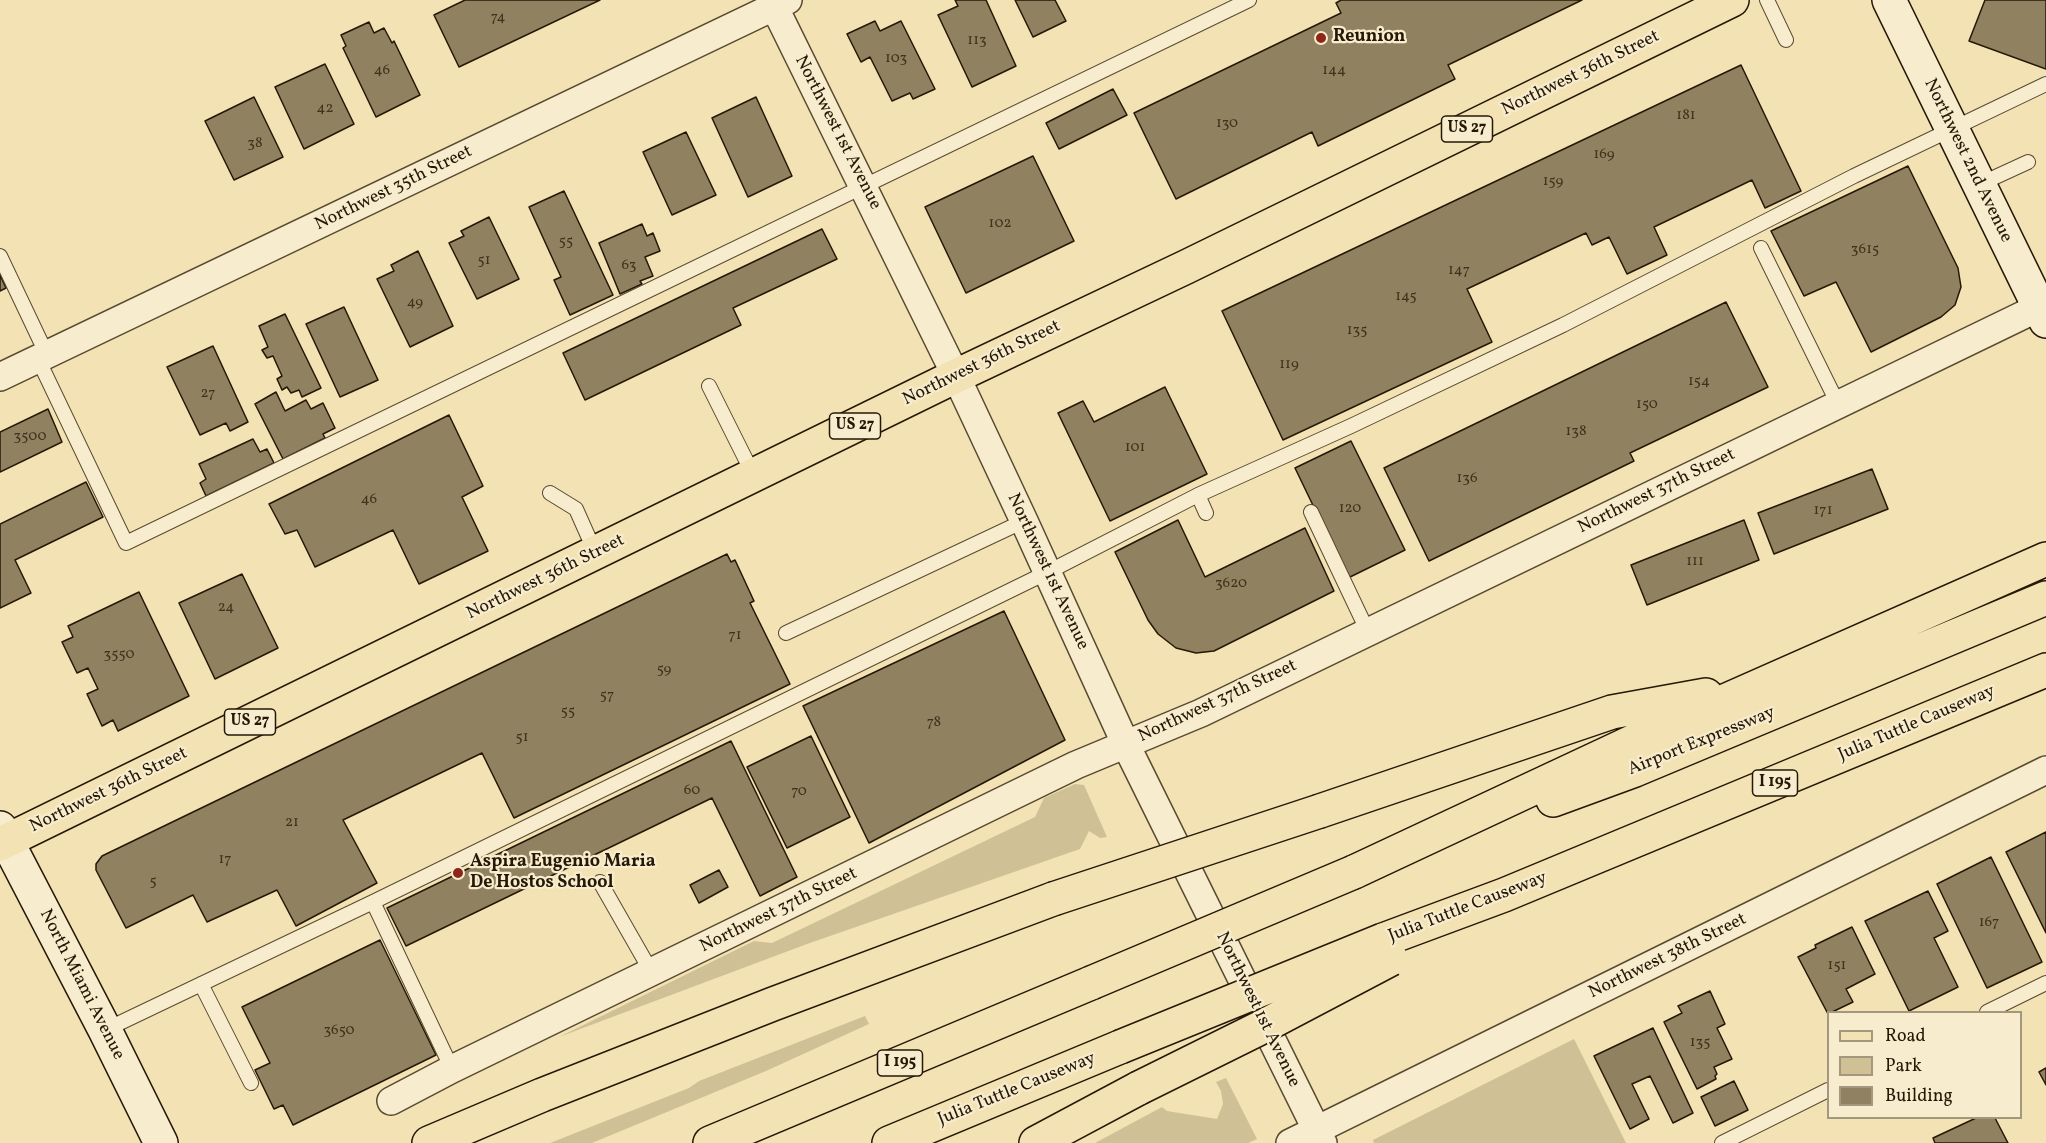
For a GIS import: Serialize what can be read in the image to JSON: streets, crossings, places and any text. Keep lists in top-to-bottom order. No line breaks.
{"streets":{"main road":["Northwest 36th Street","US 27","Julia Tuttle Causeway","Airport Expressway","I 195"],"street":["Northwest 1st Avenue","Northwest 2nd Avenue","Northwest 35th Street","Northwest 37th Street","Northwest 38th Street","North Miami Avenue"]},"crossings":[["Northwest 36th Street","Northwest 1st Avenue"],["Northwest 36th Street","North Miami Avenue"],["Northwest 1st Avenue","Northwest 35th Street"],["Northwest 1st Avenue","Northwest 37th Street"],["Northwest 1st Avenue","Northwest 38th Street"],["Northwest 2nd Avenue","Northwest 37th Street"],["Airport Expressway","I 195"]],"places":["Reunion","Aspira Eugenio Maria De Hostos School"],"house_numbers":["74","113","103","46","144","42","181","130","38","169","159","102","55","3615","51","63","147","145","49","135","119","154","27","150","138","3500","101","136","46","120","171","111","3620","24","71","3550","59","57","55","78","51","60","70","21","17","5","167","151","3650","135"],"legend":["Road","Park","Building"]}
